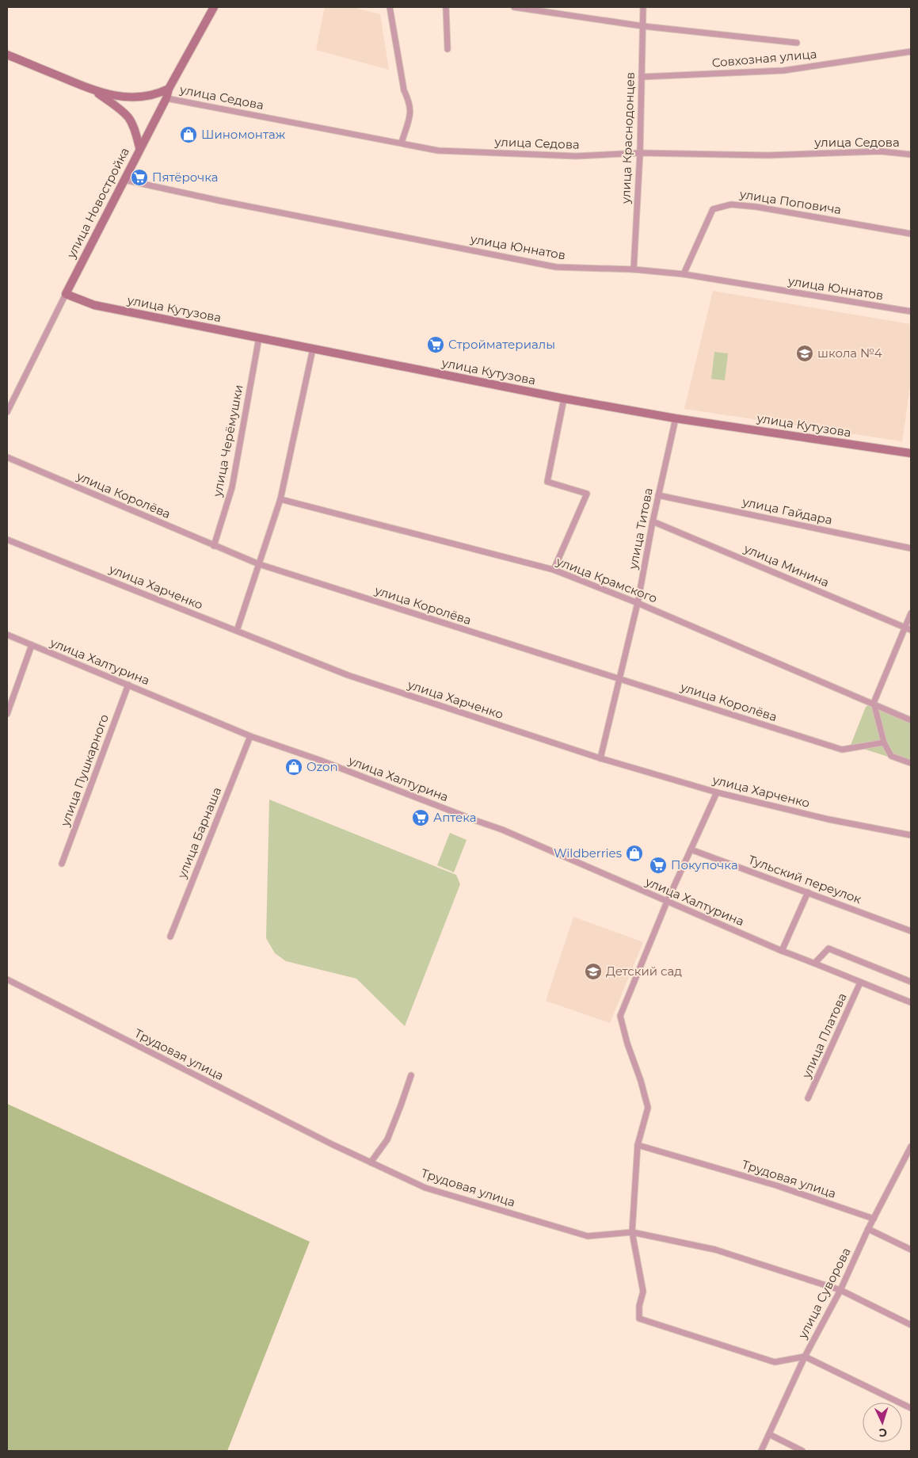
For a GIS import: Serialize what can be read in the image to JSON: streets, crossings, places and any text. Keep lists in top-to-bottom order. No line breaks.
{"streets":{"main road":["улица Новостройка","улица Кутузова"],"street":["Совхозная улица","улица Седова","улица Краснодонцев","улица Поповича","улица Юннатов","улица Черёмушки","улица Королёва","улица Гайдара","улица Титова","улица Минина","улица Крамского","улица Харченко","улица Халтурина","улица Пушкарного","улица Барнаша","Тульский переулок","улица Платова","Трудовая улица","улица Суворова"]},"crossings":[["Совхозная улица","улица Краснодонцев"],["улица Седова","улица Краснодонцев"],["улица Седова","улица Новостройка"],["улица Краснодонцев","улица Юннатов"],["улица Поповича","улица Юннатов"],["улица Новостройка","улица Юннатов"],["улица Новостройка","улица Кутузова"],["улица Кутузова","улица Черёмушки"],["улица Кутузова","улица Титова"],["улица Черёмушки","улица Королёва"],["улица Королёва","улица Титова"],["улица Гайдара","улица Титова"],["улица Титова","улица Минина"],["улица Титова","улица Крамского"],["улица Титова","улица Харченко"],["улица Халтурина","улица Пушкарного"],["улица Халтурина","улица Барнаша"],["улица Халтурина","улица Платова"],["Трудовая улица","улица Суворова"]],"places":{"shop":["Шиномонтаж","Ozon","Wildberries"],"supermarket":["Пятёрочка","Стройматериалы","Аптека","Покупочка"],"school or university":["школа №4","Детский сад"]},"north":"bottom"}
